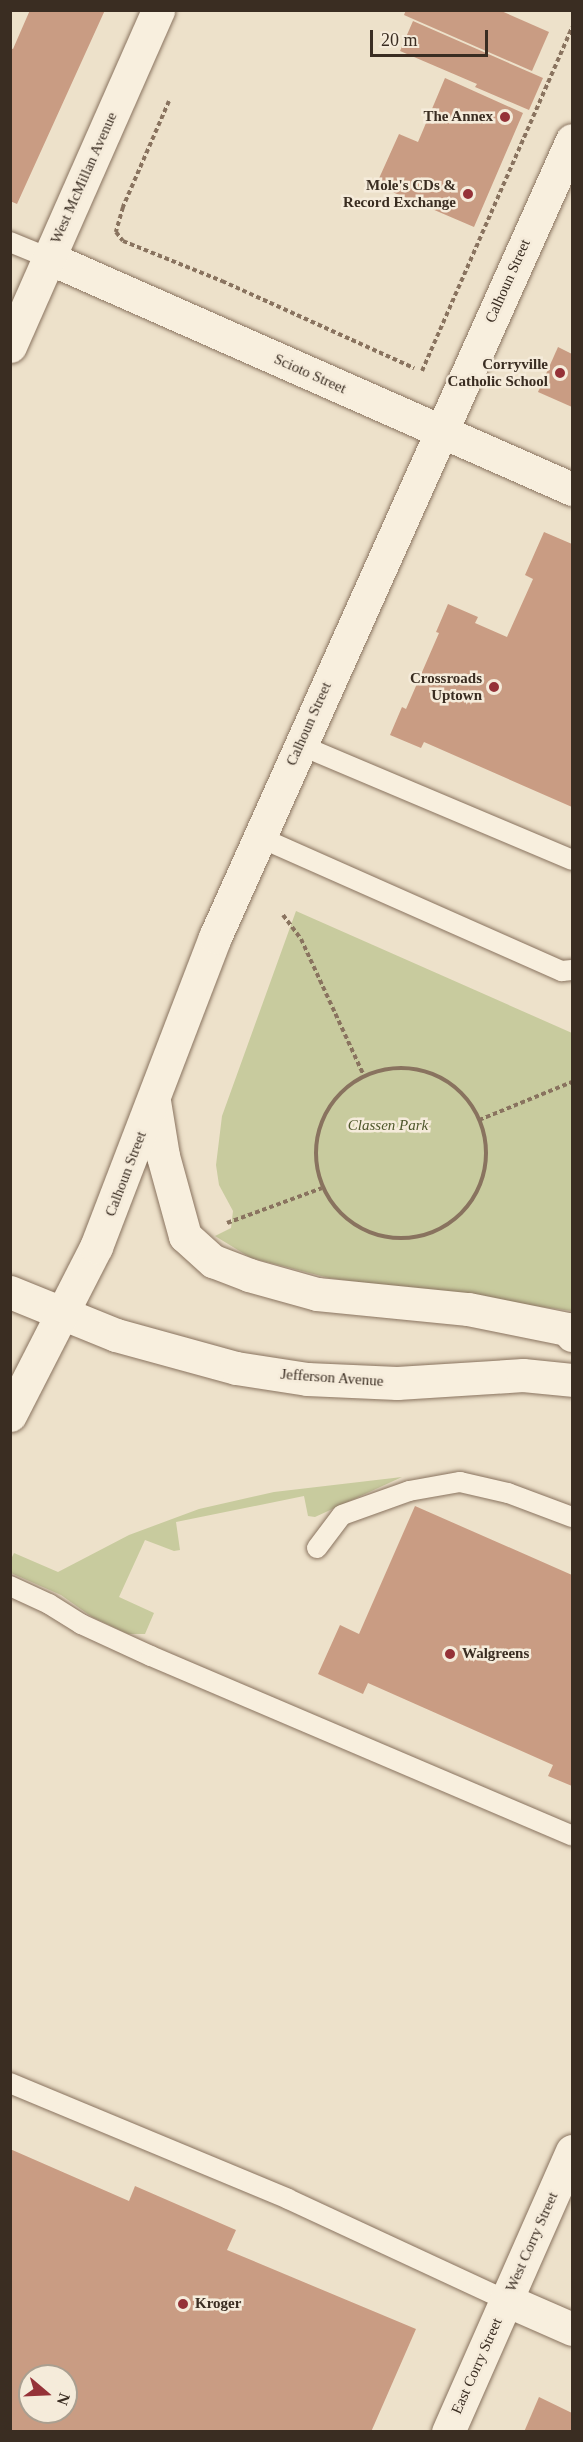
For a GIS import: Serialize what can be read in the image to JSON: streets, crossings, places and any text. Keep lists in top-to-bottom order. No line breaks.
{"streets":{"main road":["West McMillan Avenue","Calhoun Street","Scioto Street","Jefferson Avenue","West Corry Street","East Corry Street"]},"crossings":[["West McMillan Avenue","Scioto Street"],["Calhoun Street","Scioto Street"],["Calhoun Street","Jefferson Avenue"],["West Corry Street","East Corry Street"]],"parks":["Classen Park"],"places":["The Annex","Mole's CDs & Record Exchange","Corryville Catholic School","Crossroads Uptown","Walgreens","Kroger"],"scale_bar":"20 m","north":"right"}
